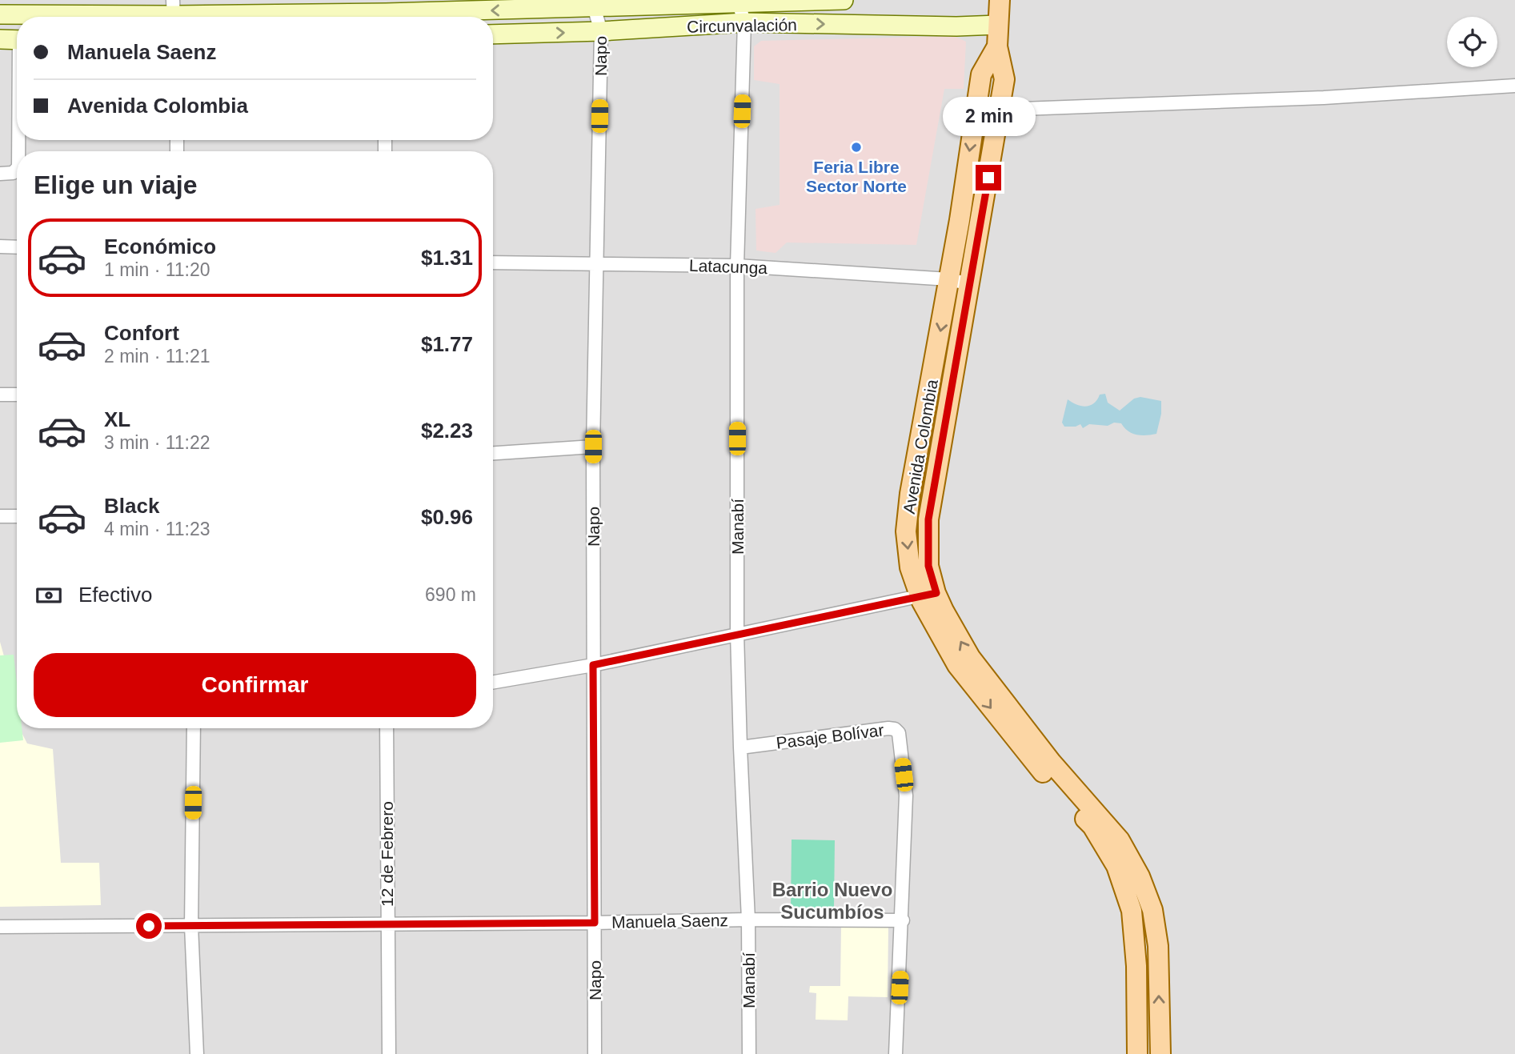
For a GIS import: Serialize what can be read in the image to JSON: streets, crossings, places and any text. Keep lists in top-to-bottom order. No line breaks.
{"streets":{"main road":["Circunvalación","Avenida Colombia"],"street":["Napo","Latacunga","Manabí","Pasaje Bolívar","12 de Febrero","Manuela Saenz"]},"crossings":[["Circunvalación","Napo"],["Circunvalación","Avenida Colombia"],["Circunvalación","Manabí"],["Napo","Latacunga"],["Napo","Manuela Saenz"],["Latacunga","Avenida Colombia"],["Latacunga","Manabí"],["Manabí","Pasaje Bolívar"],["Manabí","Manuela Saenz"],["Pasaje Bolívar","Manuela Saenz"],["12 de Febrero","Manuela Saenz"]],"districts":["Barrio Nuevo Sucumbíos"],"places":["Feria Libre Sector Norte"],"page":{"banner":["Manuela Saenz","Avenida Colombia"],"bubble":"2 min","heading":"Elige un viaje","list":[{"name":"Económico","note":"1 min · 11:20","value":"$1.31"},{"name":"Confort","note":"2 min · 11:21","value":"$1.77"},{"name":"XL","note":"3 min · 11:22","value":"$2.23"},{"name":"Black","note":"4 min · 11:23","value":"$0.96"}],"pay":["Efectivo","690 m"],"buttons":"Confirmar"}}
